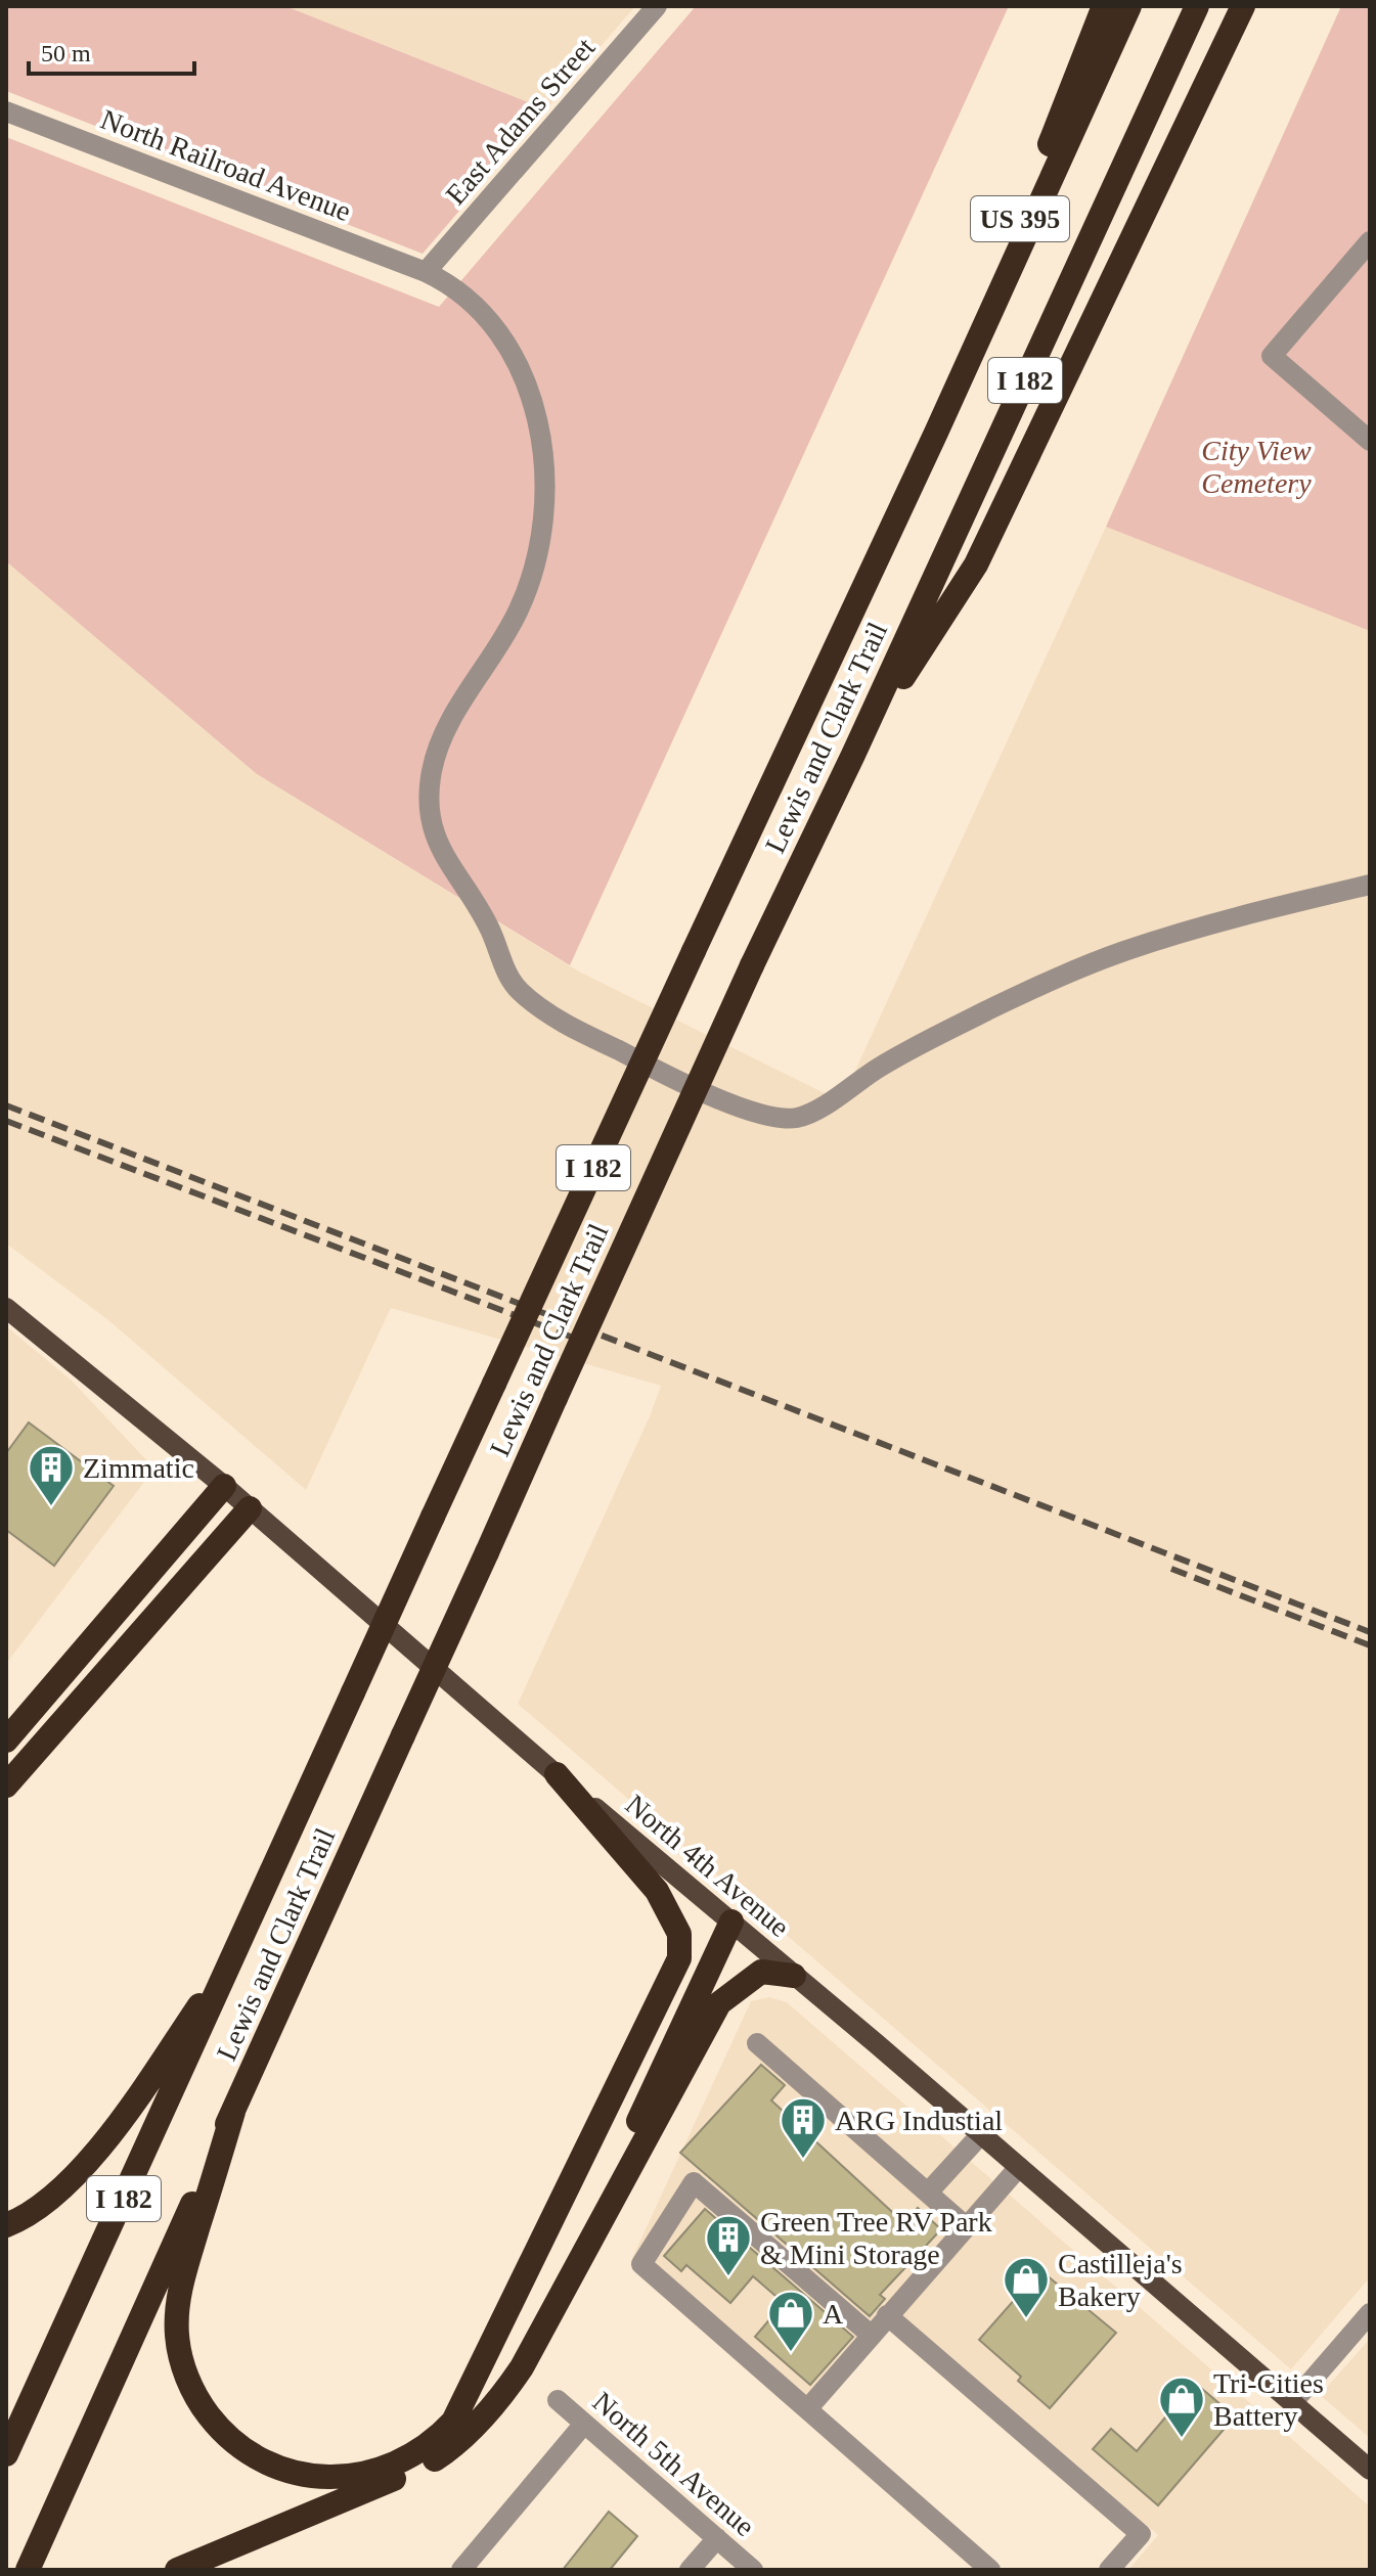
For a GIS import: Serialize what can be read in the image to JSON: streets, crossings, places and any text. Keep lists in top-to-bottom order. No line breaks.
{"streets":{"highway":["US 395","I 182","Lewis and Clark Trail"],"main road":["North 4th Avenue"],"street":["East Adams Street","North Railroad Avenue","North 5th Avenue"]},"crossings":[["East Adams Street","North Railroad Avenue"],["US 395","Lewis and Clark Trail"]],"parks":["City View Cemetery"],"places":{"building":["Zimmatic","ARG Industial","Green Tree RV Park & Mini Storage"],"shop":["Castilleja's Bakery","A","Tri-Cities Battery"]},"scale_bar":"50 m"}
